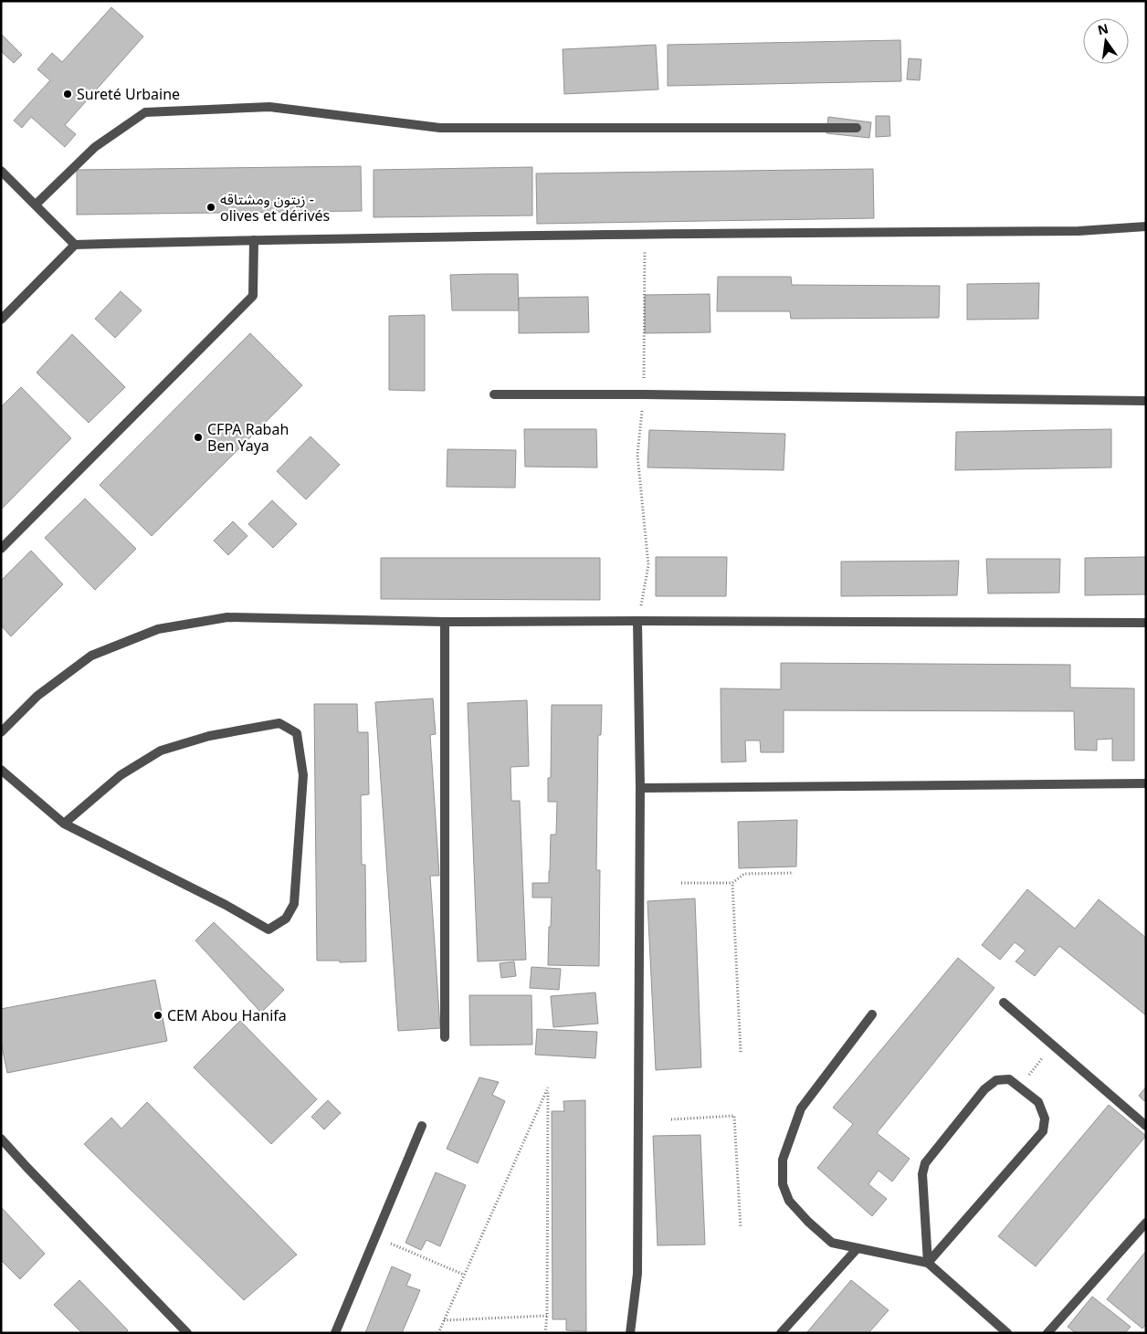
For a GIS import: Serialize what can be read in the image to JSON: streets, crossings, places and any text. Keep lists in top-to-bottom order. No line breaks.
{"places":["Sureté Urbaine","زيتون ومشتاقه - olives et dérivés","CFPA Rabah Ben Yaya","CEM Abou Hanifa"],"north":"top"}
